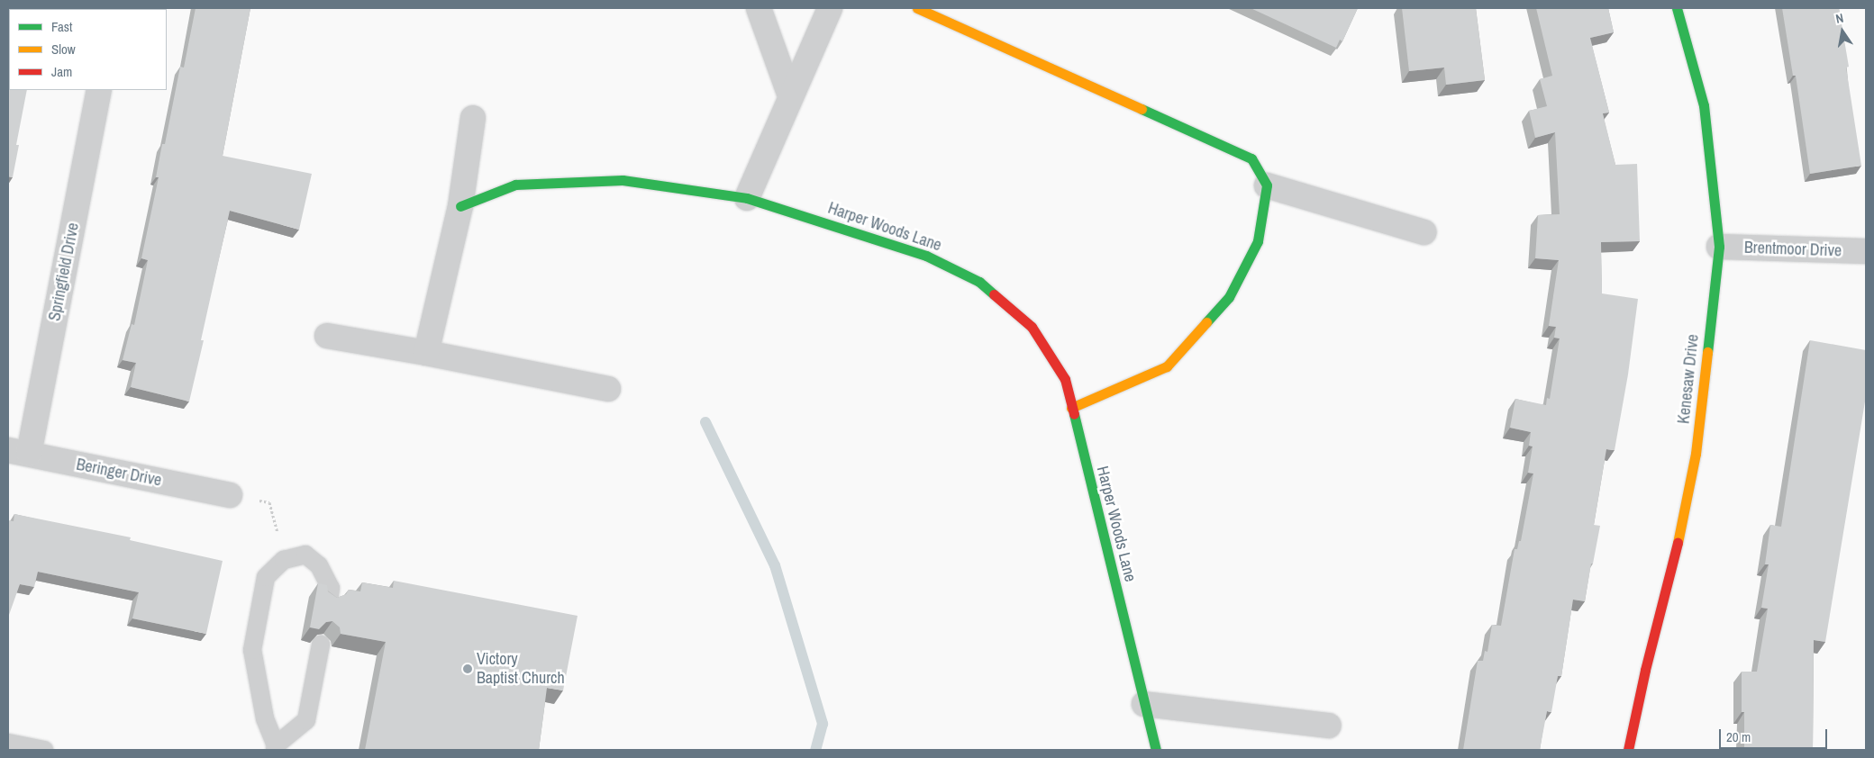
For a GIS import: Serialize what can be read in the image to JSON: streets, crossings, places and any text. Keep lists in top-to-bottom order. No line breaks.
{"streets":{"street":["Harper Woods Lane","Brentmoor Drive","Springfield Drive","Kenesaw Drive","Beringer Drive"]},"crossings":[["Brentmoor Drive","Kenesaw Drive"],["Springfield Drive","Beringer Drive"]],"places":["Victory Baptist Church"],"legend":["Fast","Slow","Jam"],"scale_bar":"20 m","north":"top"}
